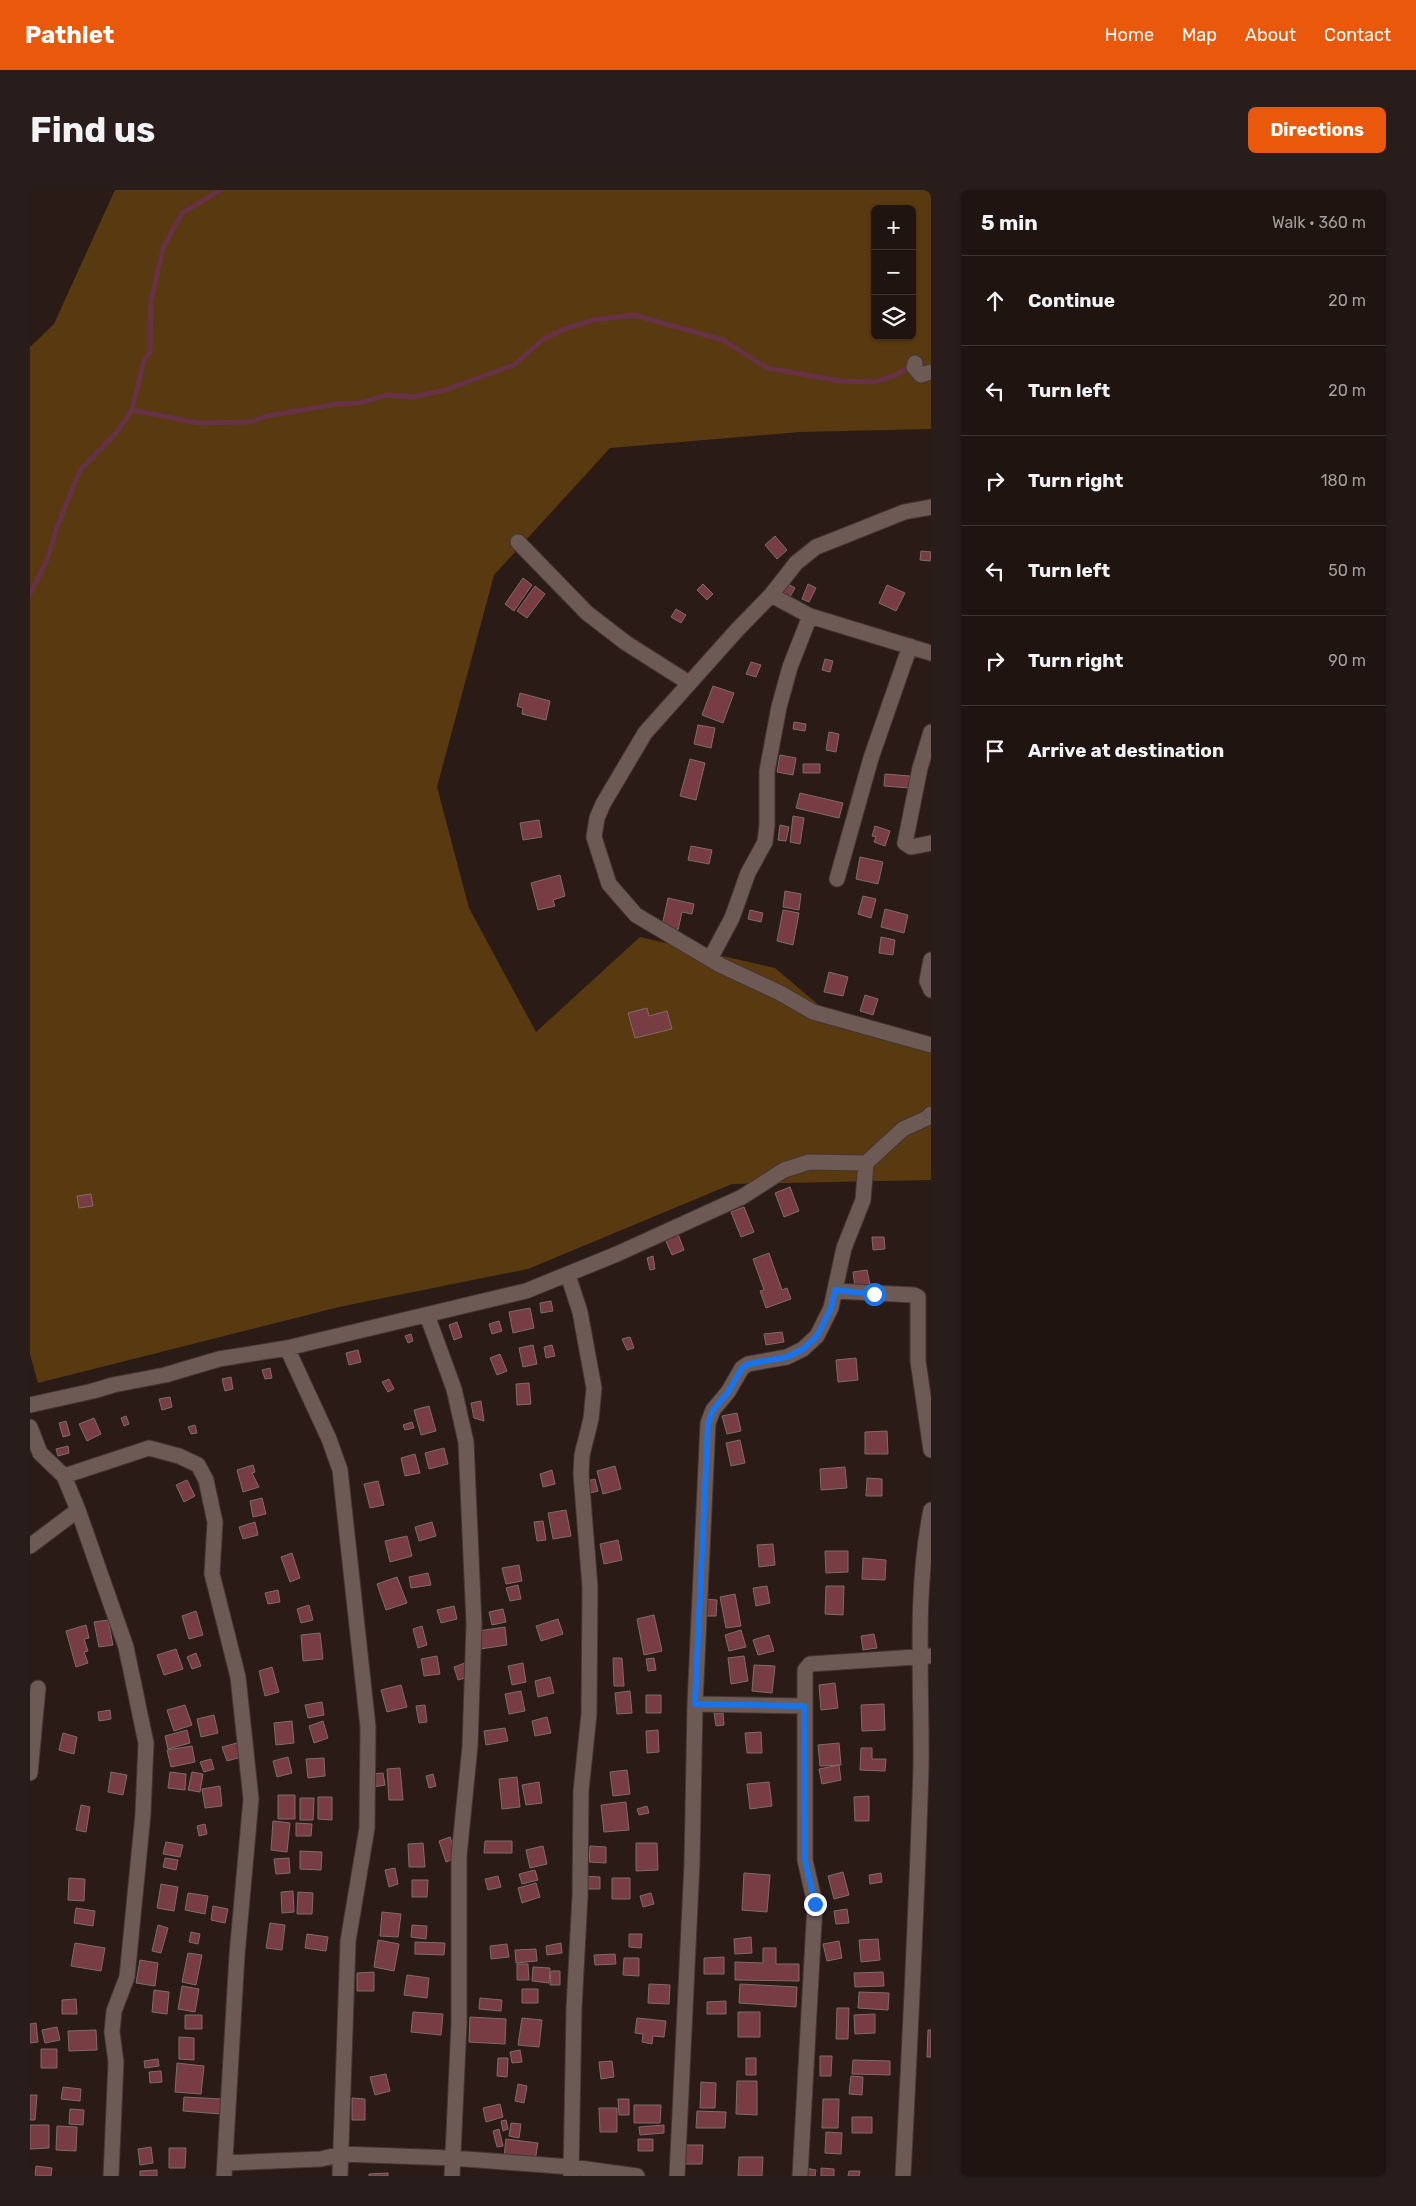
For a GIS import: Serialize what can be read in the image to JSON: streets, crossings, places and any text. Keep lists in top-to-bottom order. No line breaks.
{"page":{"header":"Pathlet","nav":["Home","Map","About","Contact"],"buttons":"Directions","title":"Find us","heading":["5 min","Walk · 360 m"],"map_buttons":["+","−"],"list":[["Continue","20 m"],["Turn left","20 m"],["Turn right","180 m"],["Turn left","50 m"],["Turn right","90 m"],"Arrive at destination"]}}
